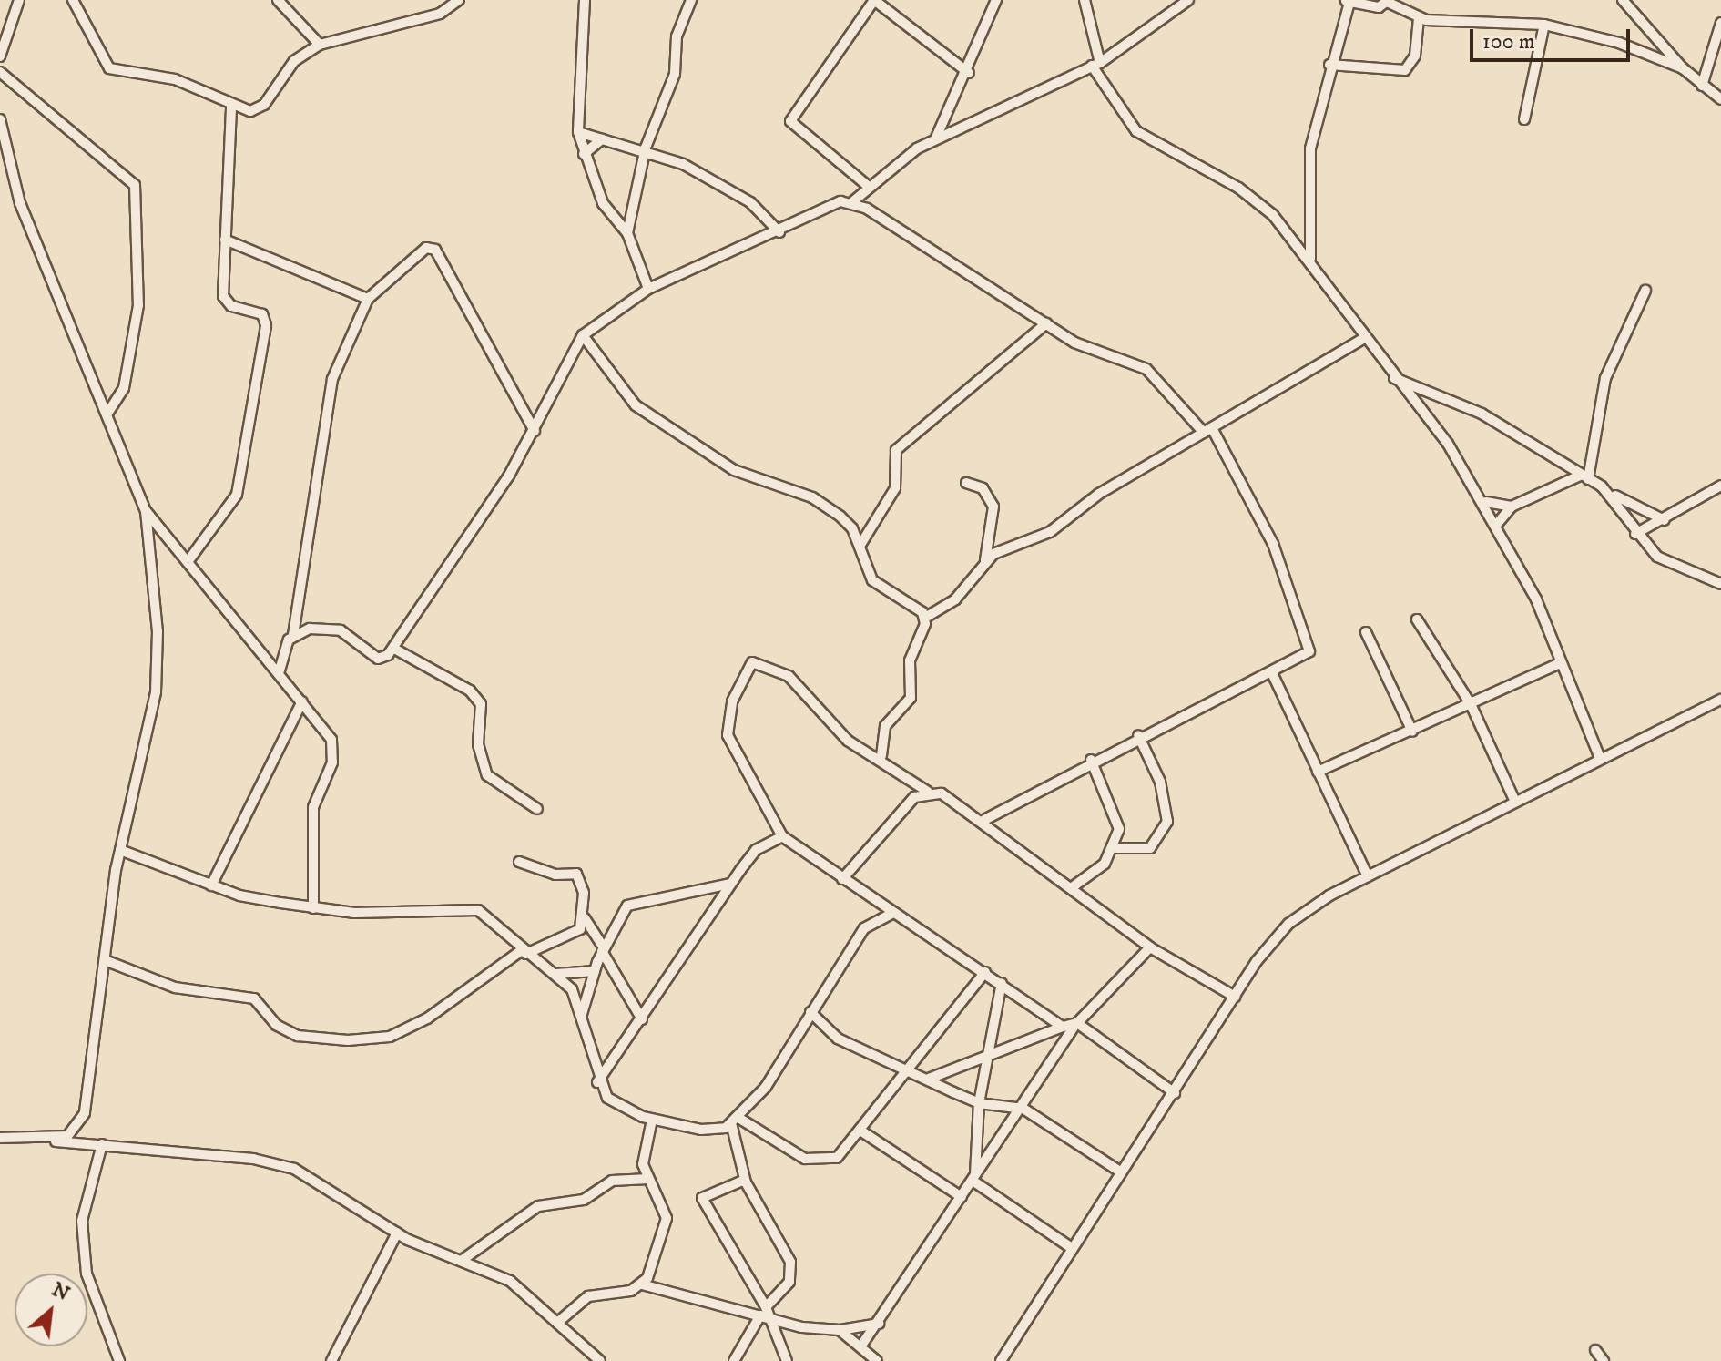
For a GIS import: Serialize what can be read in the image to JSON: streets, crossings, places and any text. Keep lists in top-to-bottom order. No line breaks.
{"scale_bar":"100 m","north":"top right"}
